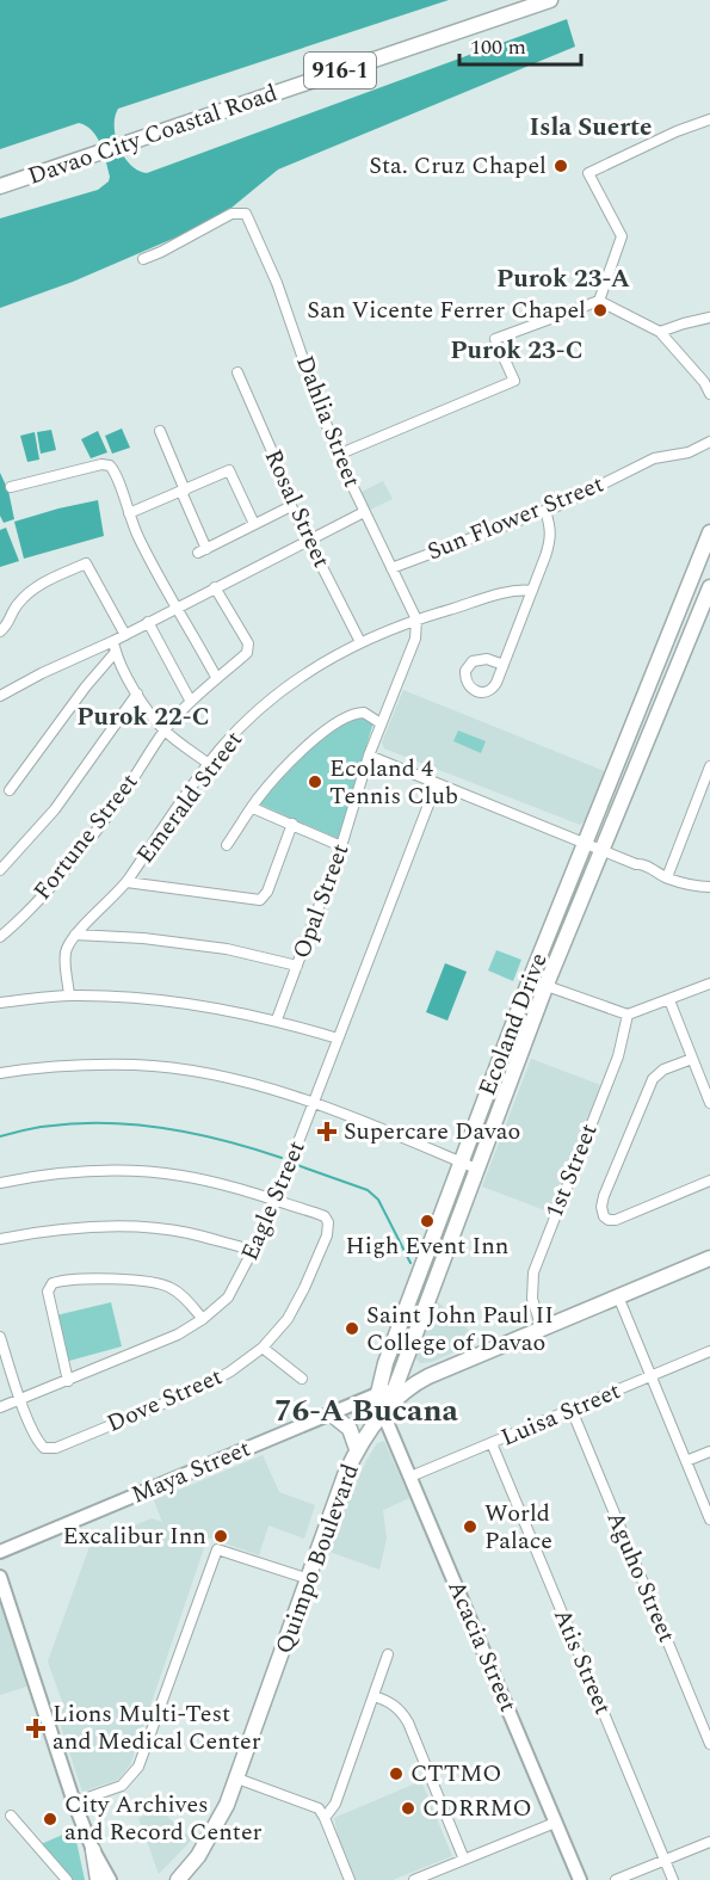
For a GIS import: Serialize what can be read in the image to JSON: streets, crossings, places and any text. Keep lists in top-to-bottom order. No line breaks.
{"streets":{"main road":["916-1","Davao City Coastal Road","Ecoland Drive","Quimpo Boulevard"],"street":["Dahlia Street","Rosal Street","Sun Flower Street","Emerald Street","Fortune Street","Opal Street","1st Street","Eagle Street","Dove Street","Luisa Street","Maya Street","Aguho Street","Acacia Street","Atis Street"]},"crossings":[["Dahlia Street","Sun Flower Street"],["Dahlia Street","Emerald Street"],["Dahlia Street","Opal Street"],["Rosal Street","Emerald Street"],["Emerald Street","Opal Street"],["Ecoland Drive","Maya Street"],["Ecoland Drive","Quimpo Boulevard"],["Ecoland Drive","Acacia Street"],["1st Street","Quimpo Boulevard"],["Eagle Street","Dove Street"],["Luisa Street","Aguho Street"],["Luisa Street","Acacia Street"],["Luisa Street","Atis Street"],["Maya Street","Quimpo Boulevard"],["Quimpo Boulevard","Acacia Street"]],"districts":["Isla Suerte","Purok 23-A","Purok 23-C","Purok 22-C","76-A Bucana"],"places":{"other":["Sta. Cruz Chapel","San Vicente Ferrer Chapel","Ecoland 4 Tennis Club","High Event Inn","Saint John Paul II College of Davao","World Palace","Excalibur Inn","CTTMO","CDRRMO","City Archives and Record Center"],"health":["Supercare Davao","Lions Multi-Test and Medical Center"]},"scale_bar":"100 m"}
